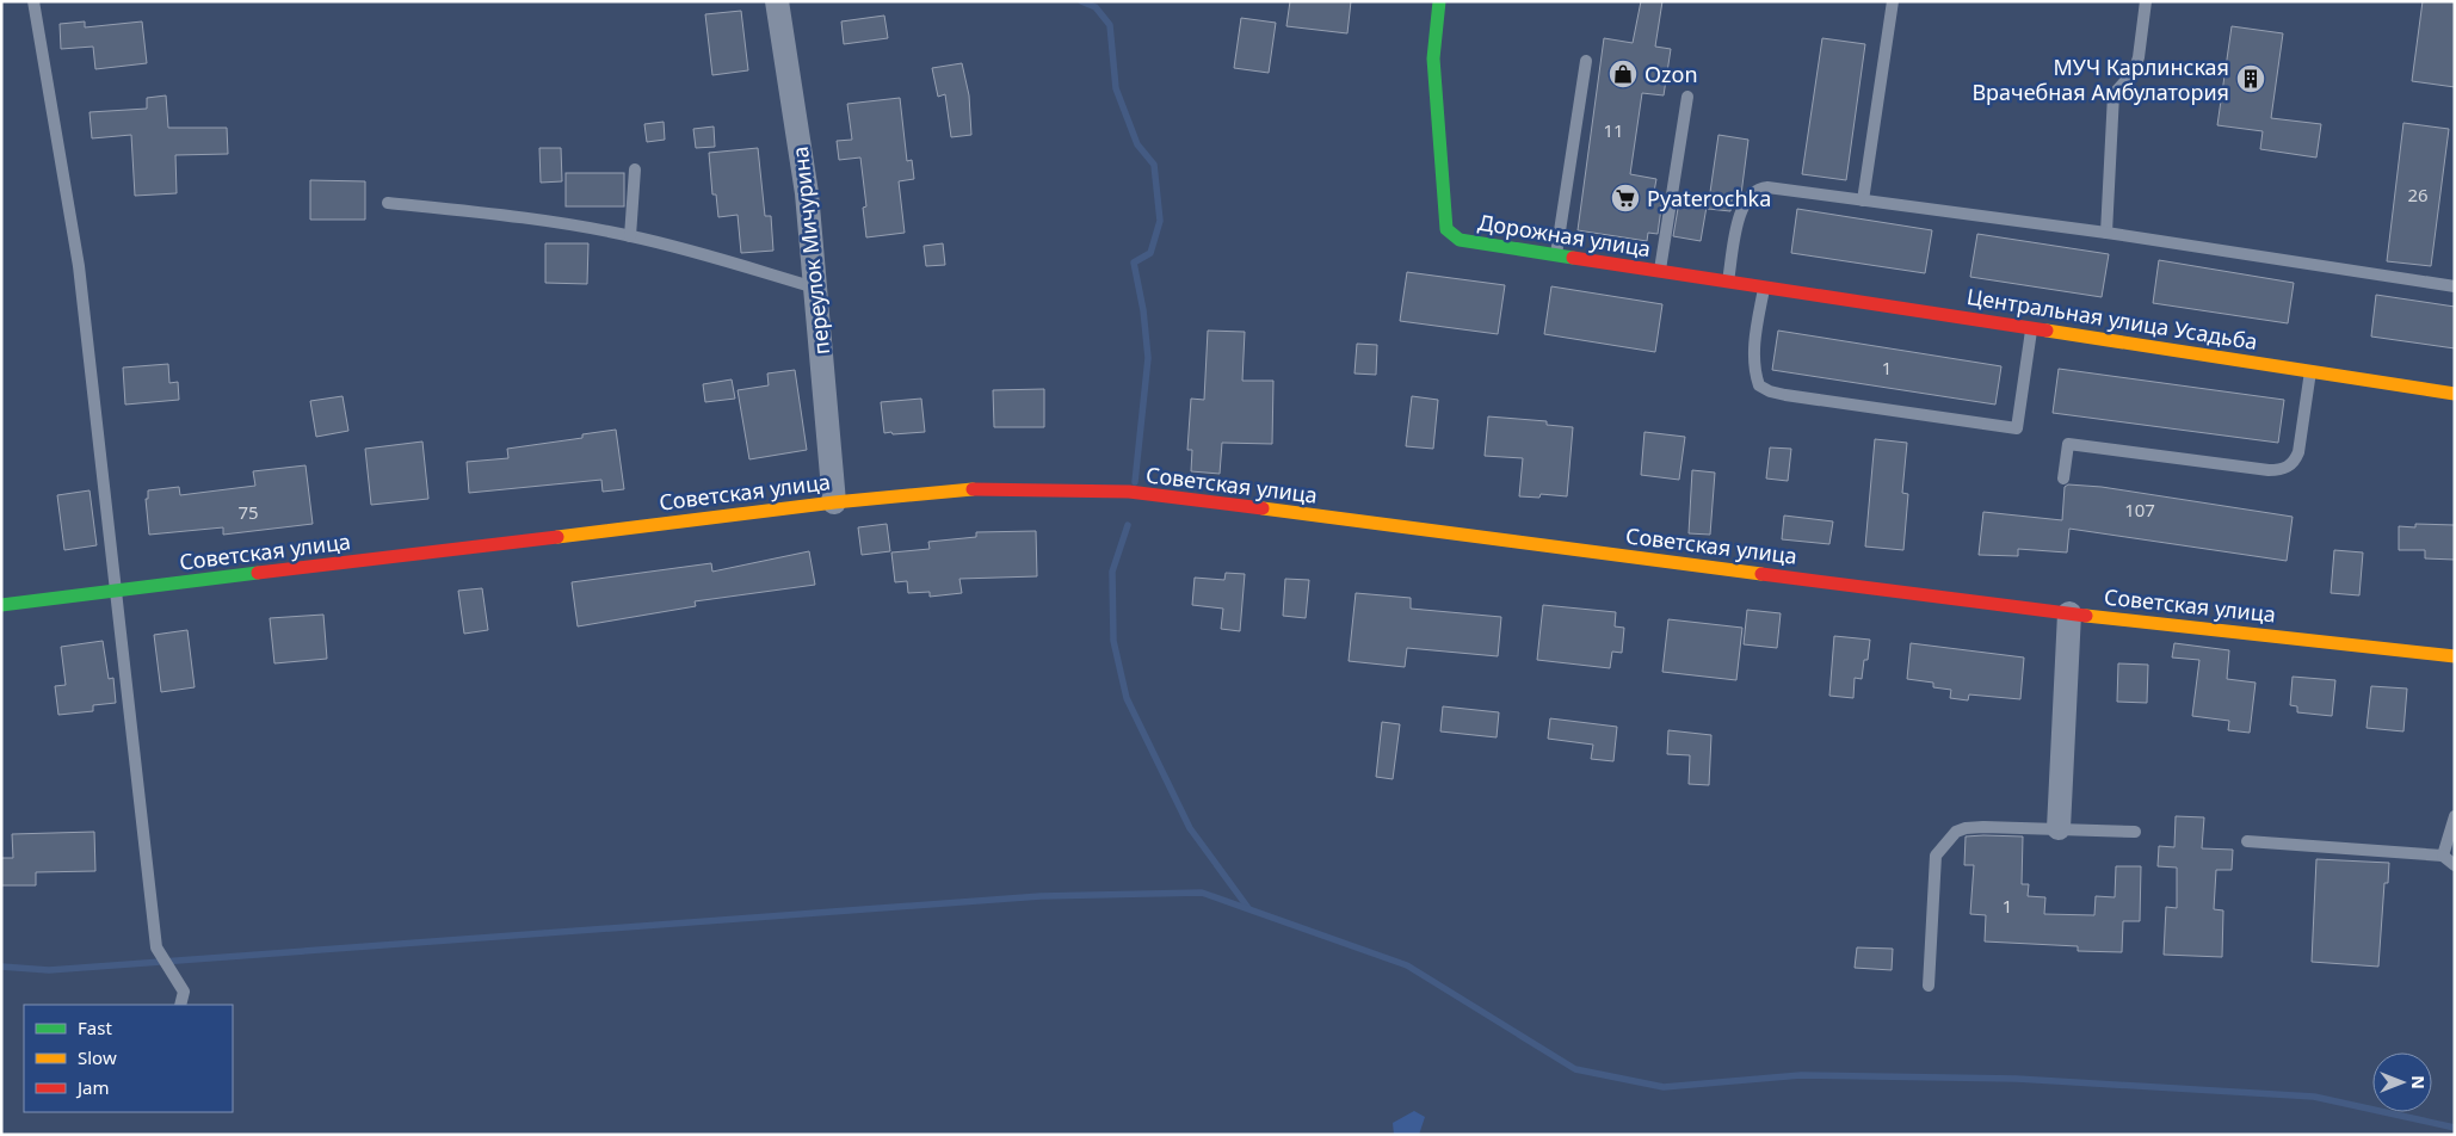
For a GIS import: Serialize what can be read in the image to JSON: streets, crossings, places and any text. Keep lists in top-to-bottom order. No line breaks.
{"streets":{"street":["Дорожная улица","переулок Мичурина","Центральная улица Усадьба","Советская улица"]},"crossings":[["Дорожная улица","Центральная улица Усадьба"],["переулок Мичурина","Советская улица"]],"places":{"shop":["Ozon"],"building":["МУЧ Карлинская Врачебная Амбулатория"],"supermarket":["Pyaterochka"]},"house_numbers":["11","26","1","107","75","1"],"legend":["Fast","Slow","Jam"],"north":"right"}
